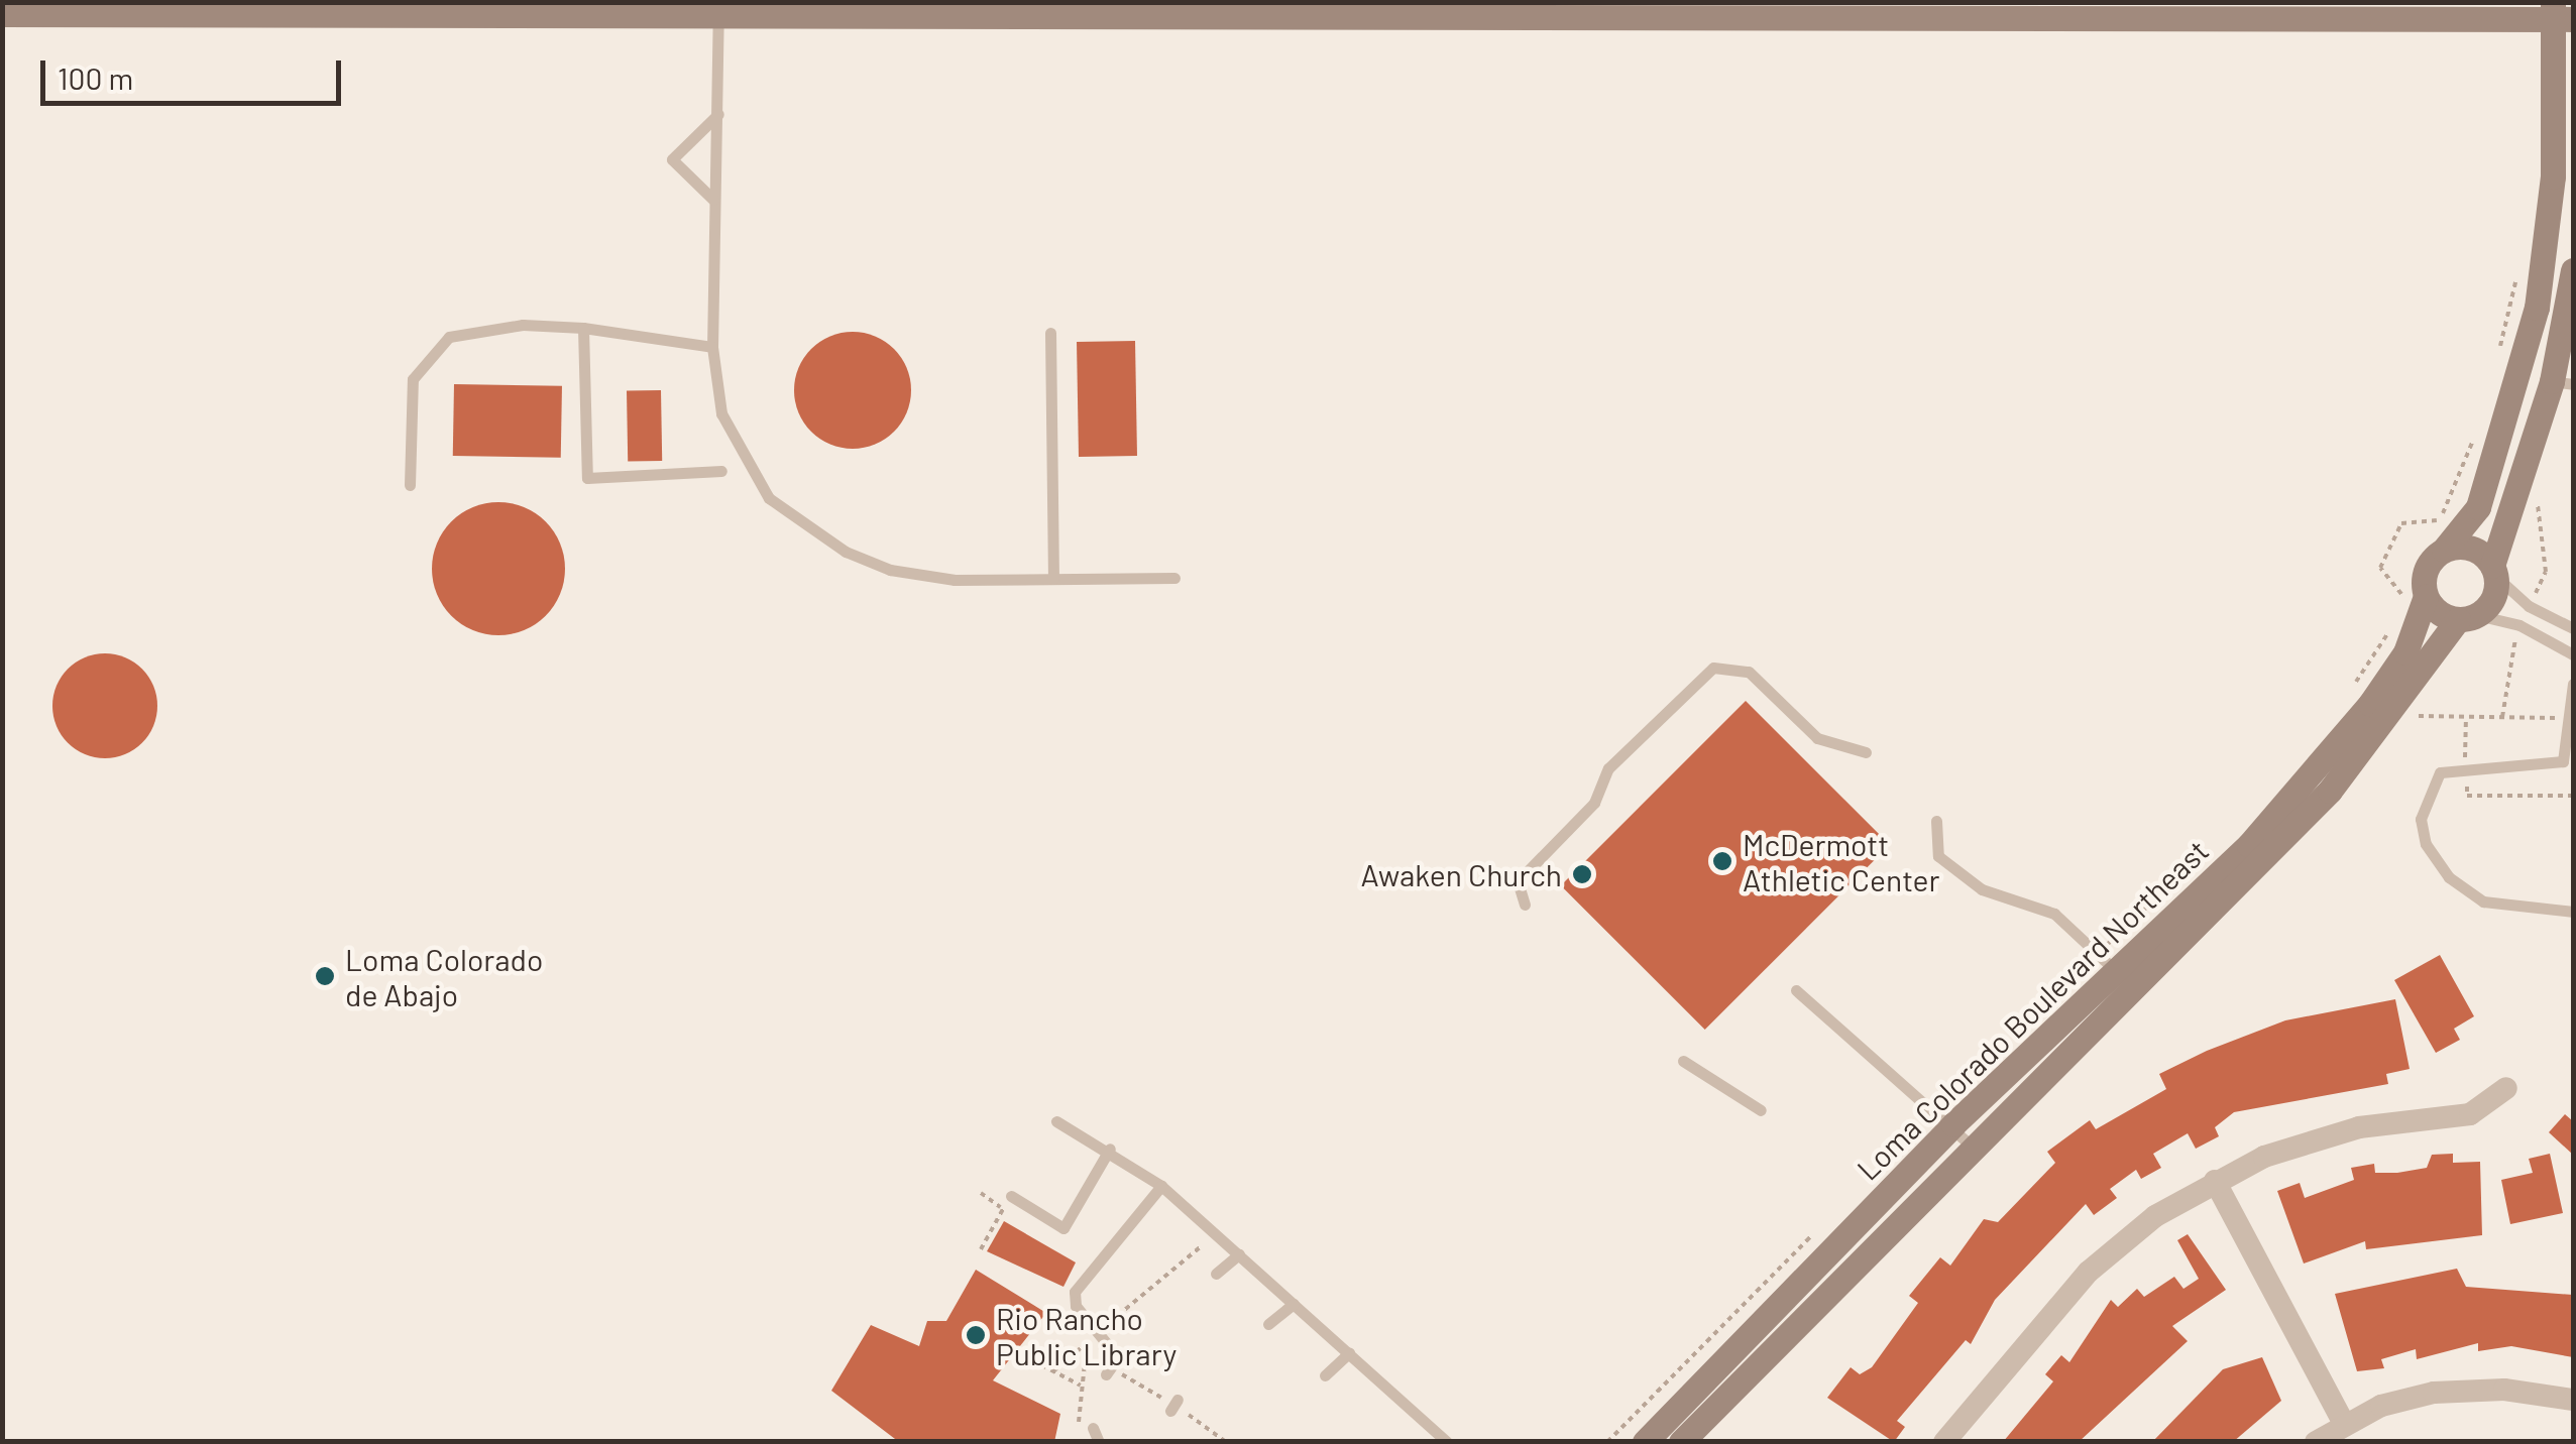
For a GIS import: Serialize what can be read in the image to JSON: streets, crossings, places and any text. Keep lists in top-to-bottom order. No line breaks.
{"streets":{"street":["Loma Colorado Boulevard Northeast"]},"places":["McDermott Athletic Center","Awaken Church","Loma Colorado de Abajo","Rio Rancho Public Library"],"scale_bar":"100 m"}
